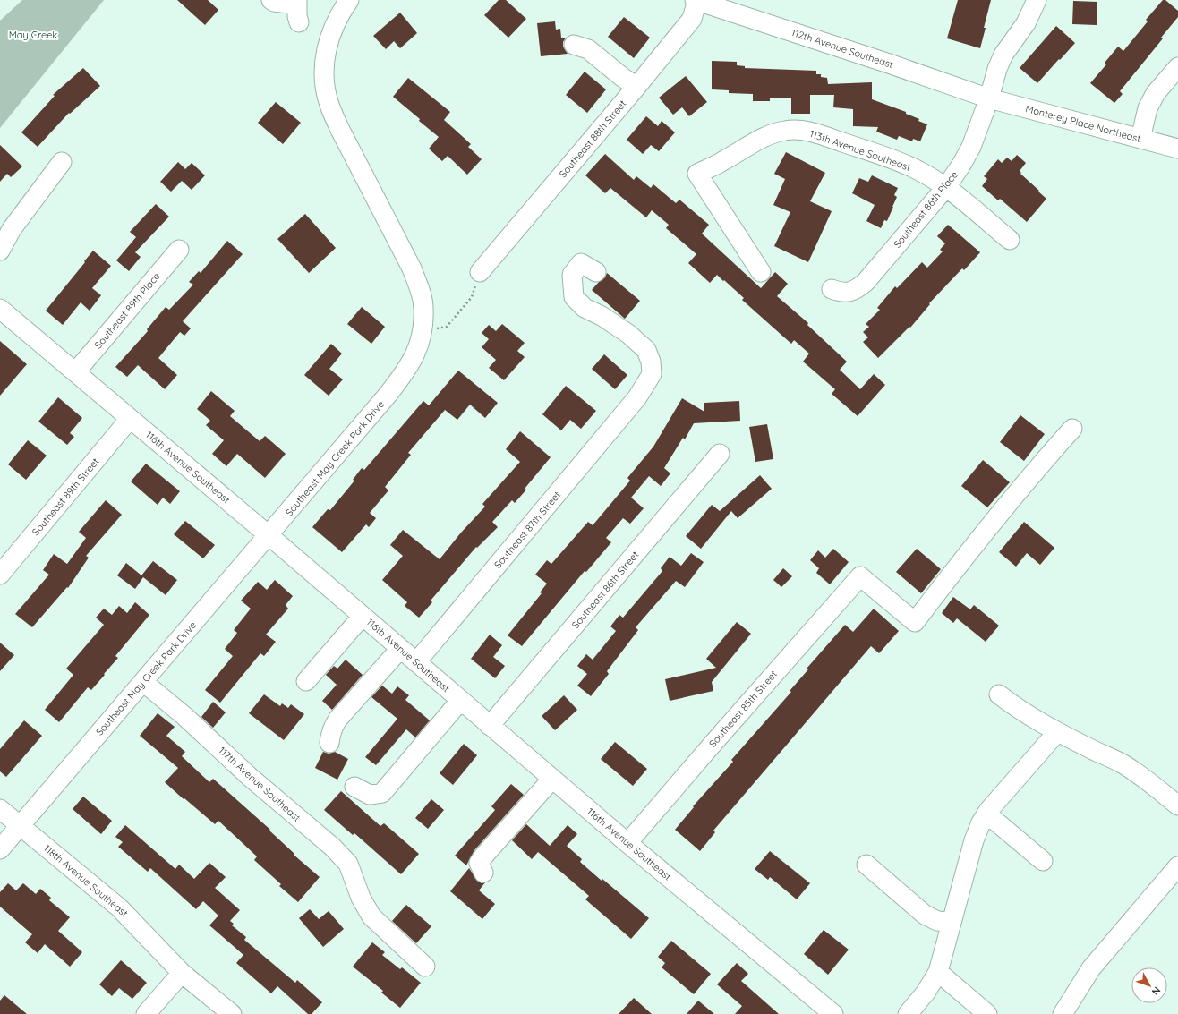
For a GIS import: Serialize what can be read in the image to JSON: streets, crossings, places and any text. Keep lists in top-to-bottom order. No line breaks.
{"streets":{"street":["112th Avenue Southeast","Monterey Place Northeast","Southeast 88th Street","113th Avenue Southeast","Southeast 86th Place","Southeast 89th Place","Southeast May Creek Park Drive","116th Avenue Southeast","Southeast 89th Street","Southeast 87th Street","Southeast 86th Street","Southeast 85th Street","117th Avenue Southeast","118th Avenue Southeast"]},"crossings":[["112th Avenue Southeast","Monterey Place Northeast"],["112th Avenue Southeast","Southeast 88th Street"],["112th Avenue Southeast","Southeast 86th Place"],["Monterey Place Northeast","Southeast 86th Place"],["113th Avenue Southeast","Southeast 86th Place"],["Southeast 89th Place","116th Avenue Southeast"],["Southeast May Creek Park Drive","116th Avenue Southeast"],["Southeast May Creek Park Drive","117th Avenue Southeast"],["Southeast May Creek Park Drive","118th Avenue Southeast"],["116th Avenue Southeast","Southeast 89th Street"],["116th Avenue Southeast","Southeast 87th Street"],["116th Avenue Southeast","Southeast 86th Street"],["116th Avenue Southeast","Southeast 85th Street"]],"parks":["May Creek"],"north":"bottom right"}
